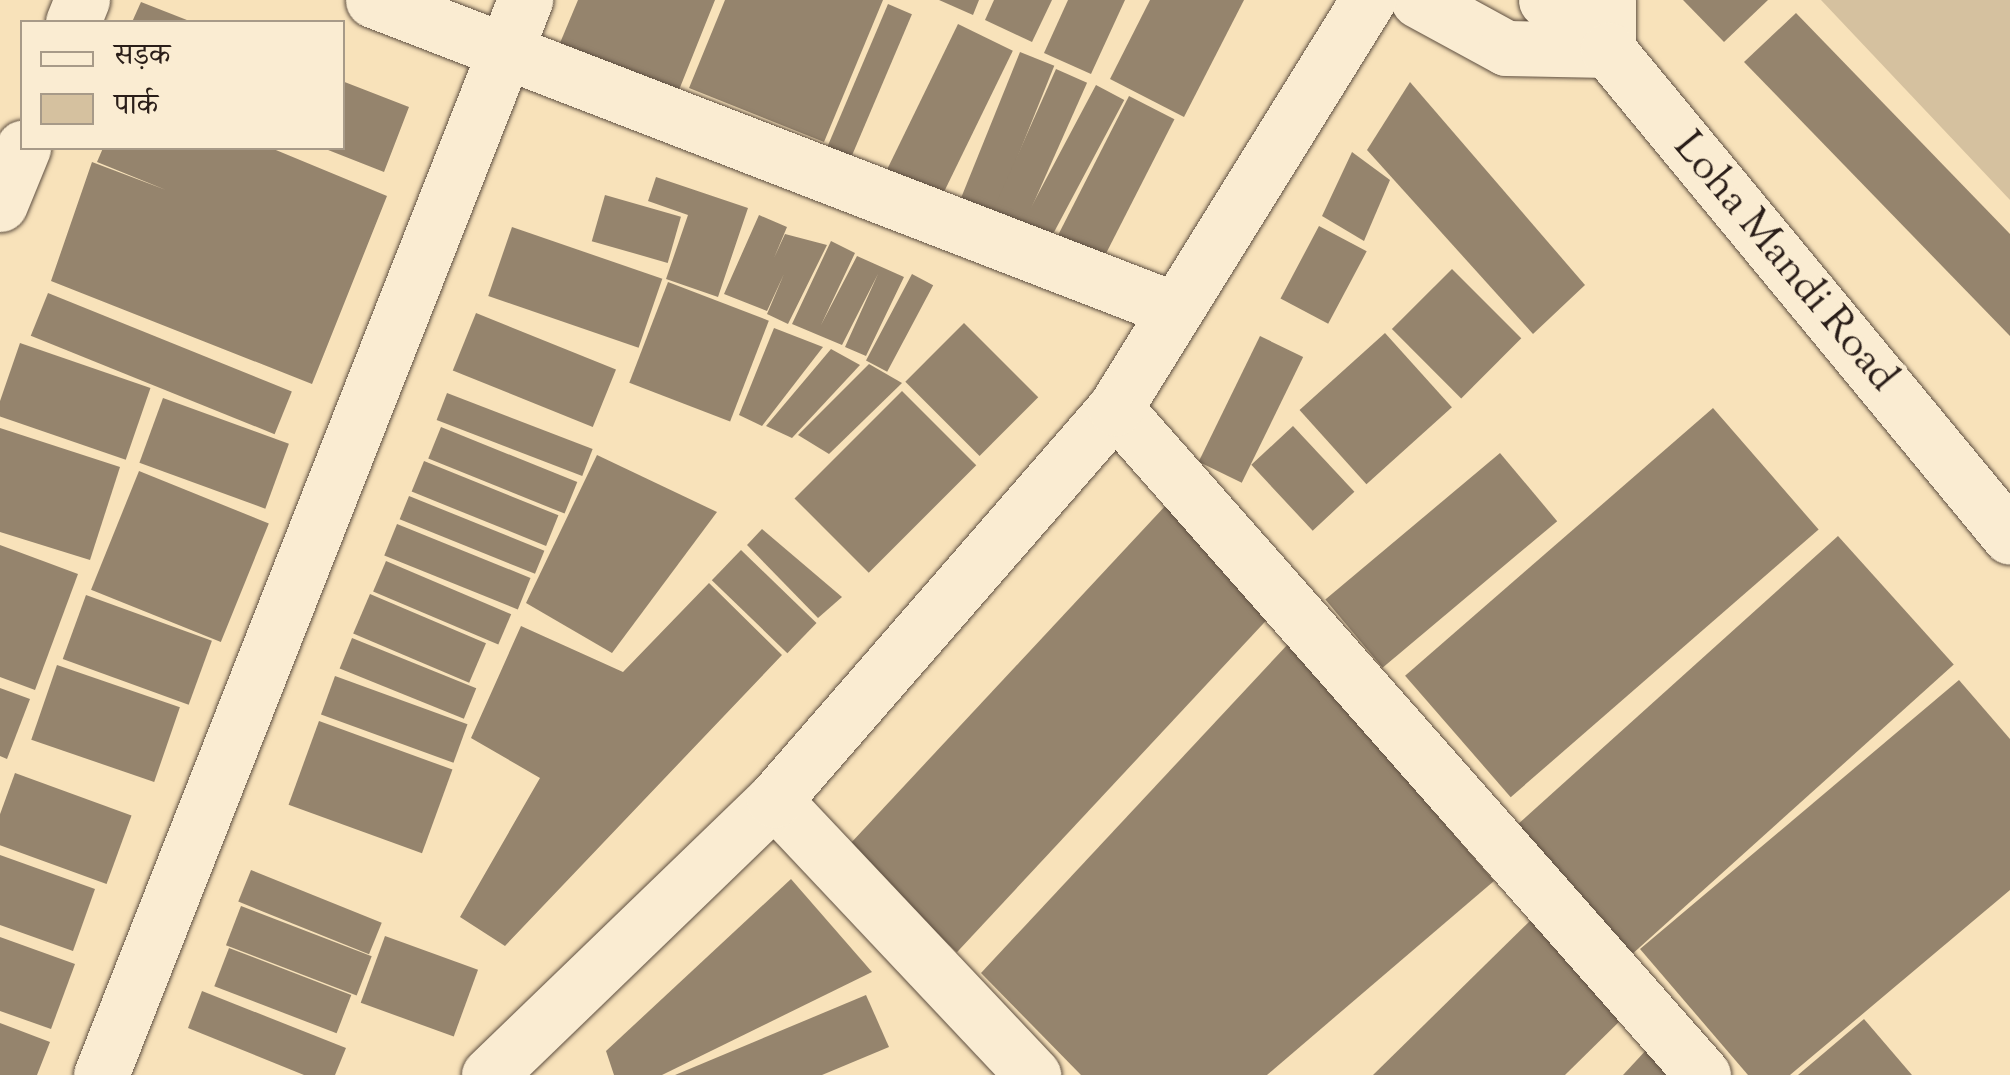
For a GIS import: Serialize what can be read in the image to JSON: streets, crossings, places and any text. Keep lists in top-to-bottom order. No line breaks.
{"streets":{"street":["Loha Mandi Road"]},"legend":["सड़क","पार्क"]}
